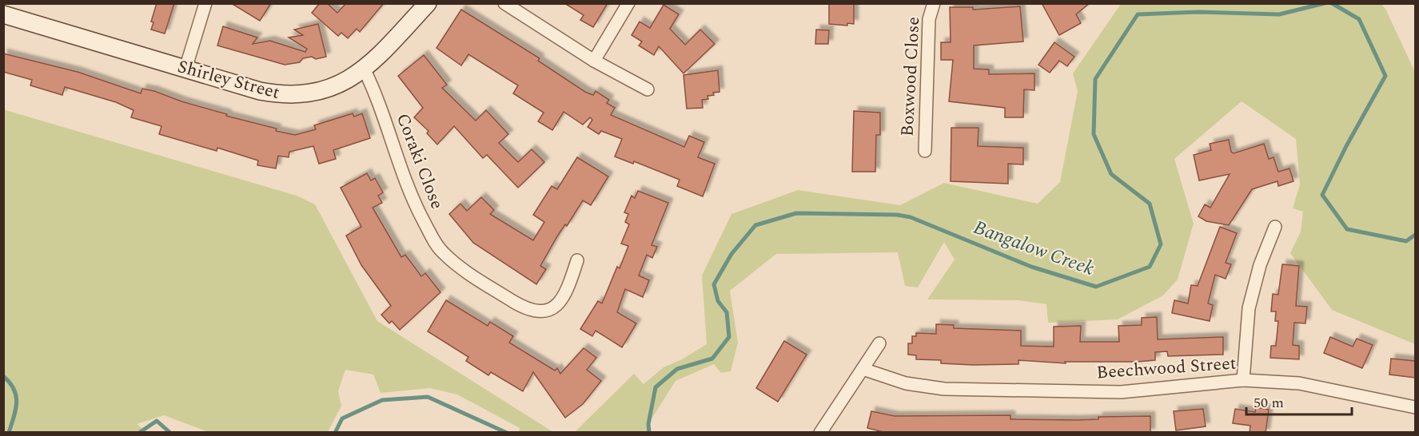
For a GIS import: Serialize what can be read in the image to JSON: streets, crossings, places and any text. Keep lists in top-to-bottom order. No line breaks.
{"streets":{"street":["Boxwood Close","Shirley Street","Coraki Close","Beechwood Street"]},"crossings":[["Shirley Street","Coraki Close"]],"water":["Bangalow Creek"],"scale_bar":"50 m"}
